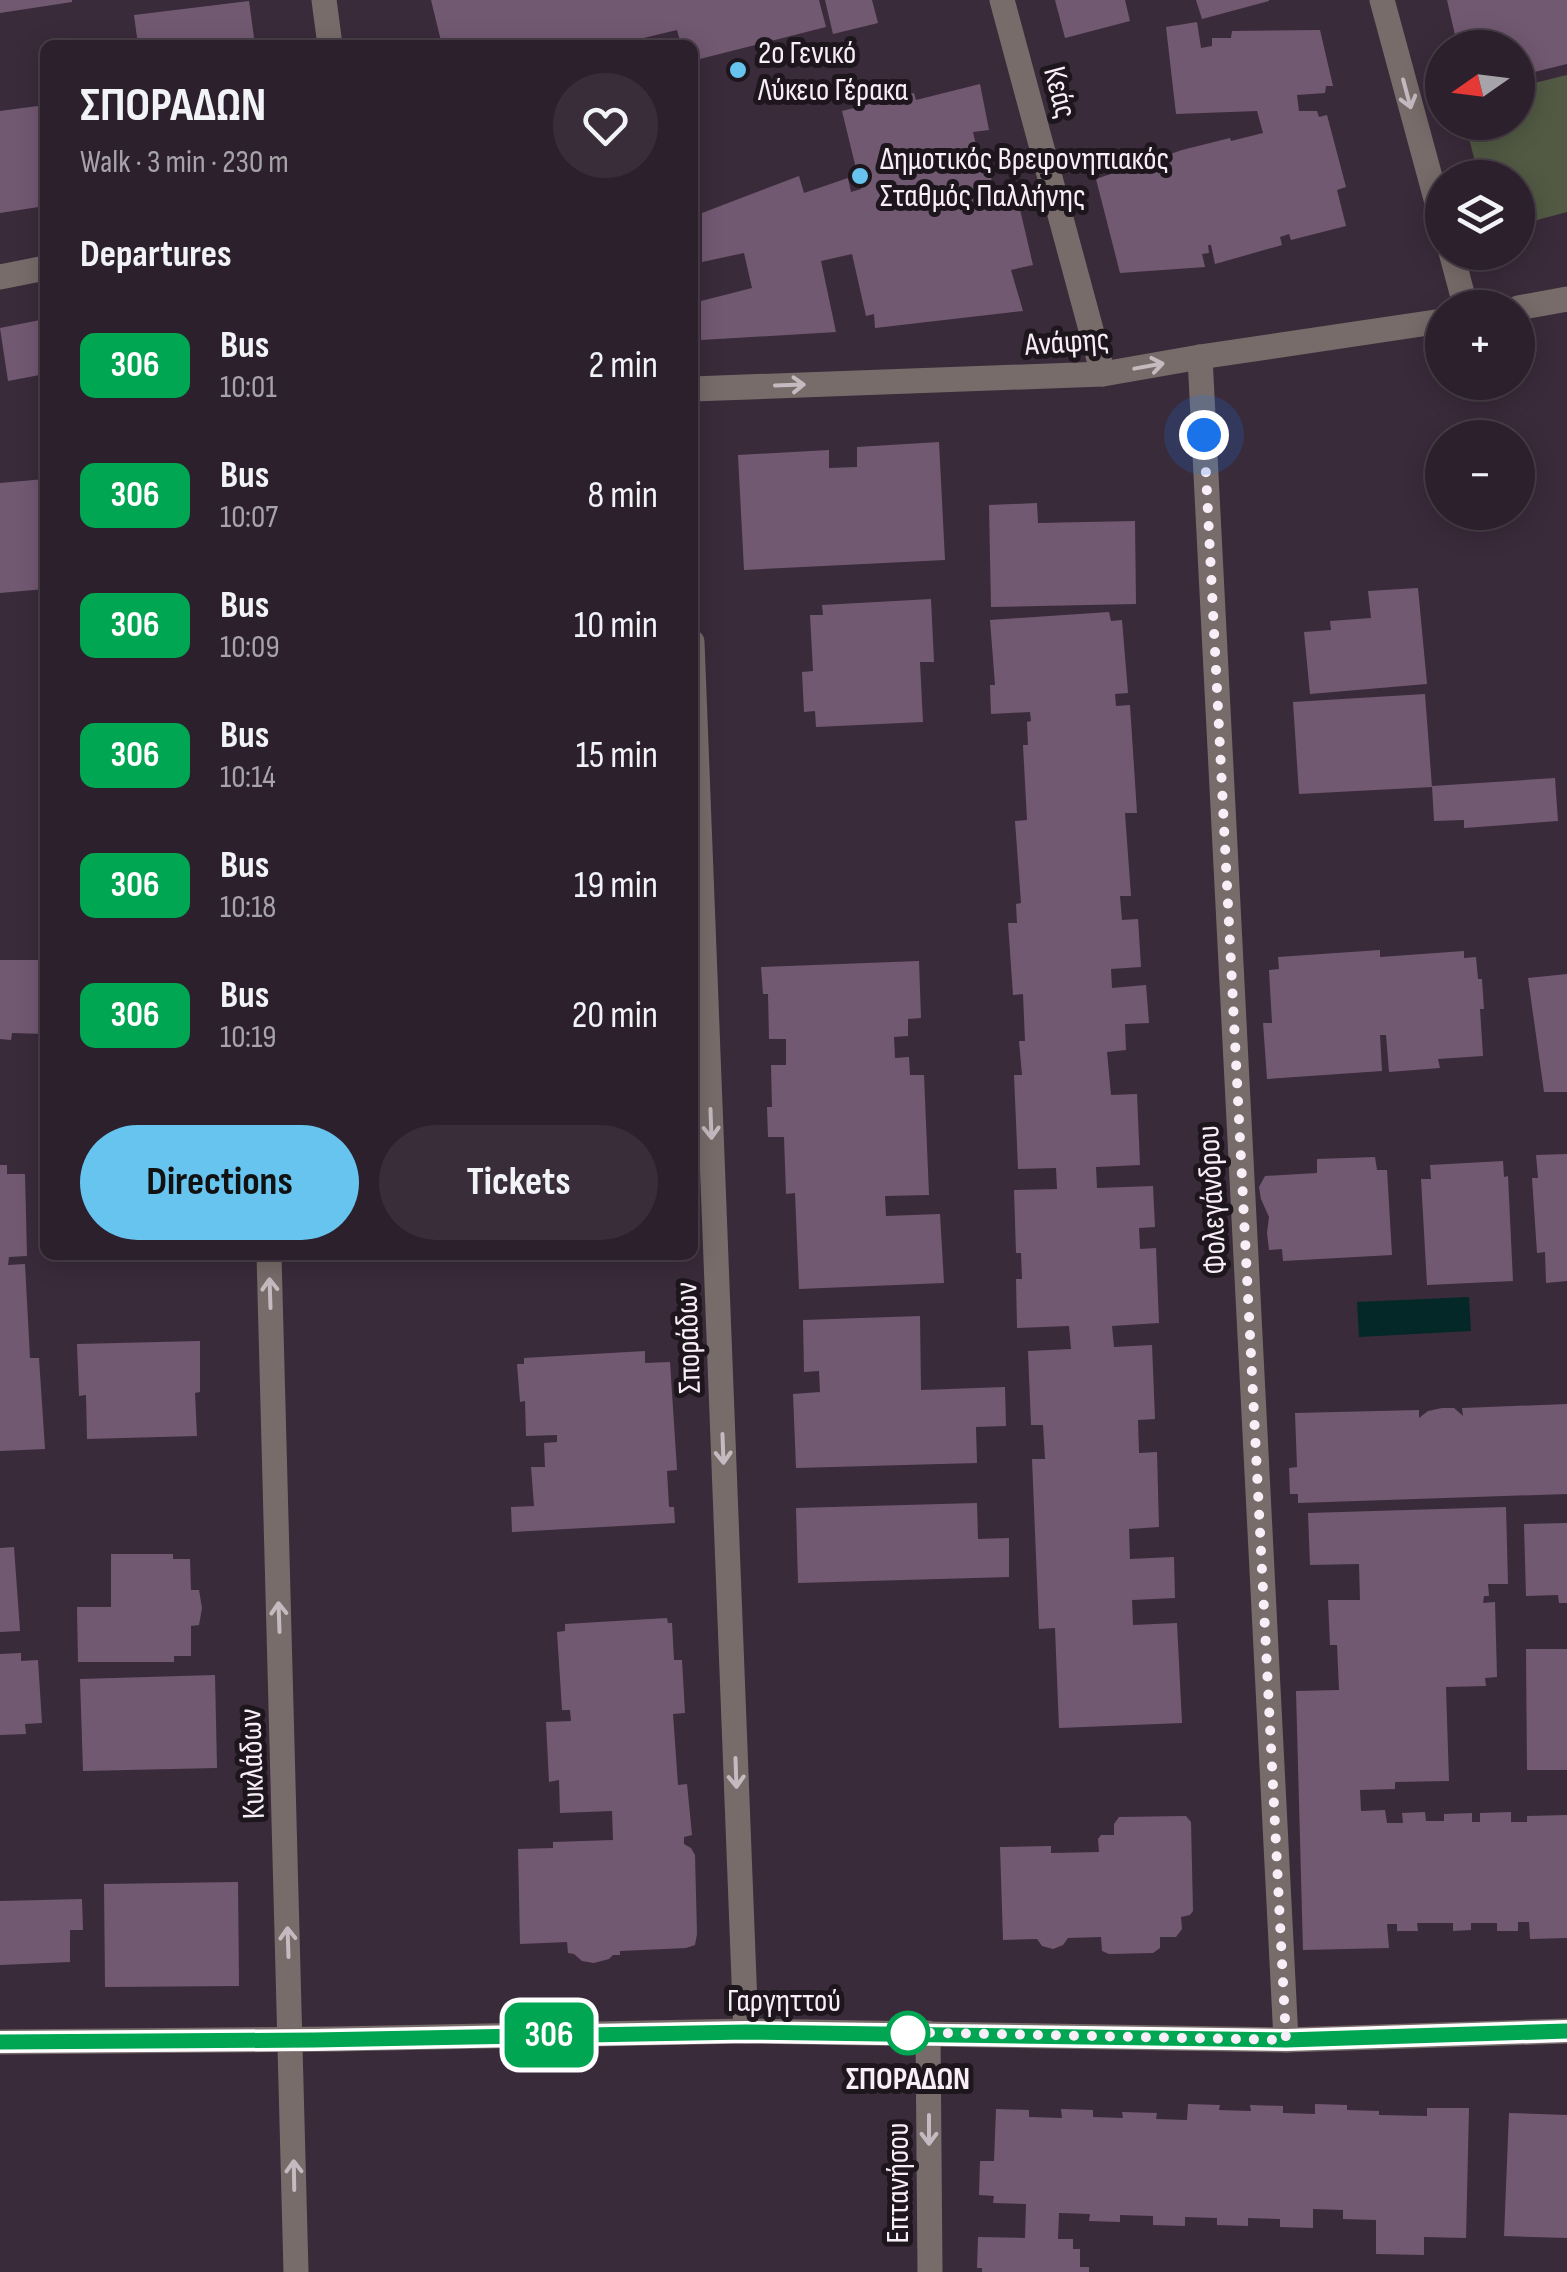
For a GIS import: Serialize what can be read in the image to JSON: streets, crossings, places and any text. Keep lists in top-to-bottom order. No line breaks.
{"streets":{"street":["Κεάς","Ανάφης","Φολεγάνδρου","Σποράδων","Κυκλάδων","Γαργηττού","Επτανήσου"]},"crossings":[["Κεάς","Ανάφης"],["Ανάφης","Φολεγάνδρου"],["Φολεγάνδρου","Γαργηττού"],["Σποράδων","Γαργηττού"],["Κυκλάδων","Γαργηττού"],["Γαργηττού","Επτανήσου"]],"one_way":["Ανάφης","Σποράδων","Κυκλάδων","Επτανήσου"],"places":["2ο Γενικό Λύκειο Γέρακα","Δημοτικός Βρεφονηπιακός Σταθμός Παλλήνης","ΣΠΟΡΑΔΩΝ"],"lines":["bus line 306"],"north":"left","page":{"on_map":"306","map_buttons":["+","−"],"heading":[["ΣΠΟΡΑΔΩΝ","Walk · 3 min · 230 m"],"Departures"],"list":[{"mark":"306","name":"Bus","note":"10:01","value":"2 min"},{"mark":"306","name":"Bus","note":"10:07","value":"8 min"},{"mark":"306","name":"Bus","note":"10:09","value":"10 min"},{"mark":"306","name":"Bus","note":"10:14","value":"15 min"},{"mark":"306","name":"Bus","note":"10:18","value":"19 min"},{"mark":"306","name":"Bus","note":"10:19","value":"20 min"}],"buttons":["Directions","Tickets"]}}
